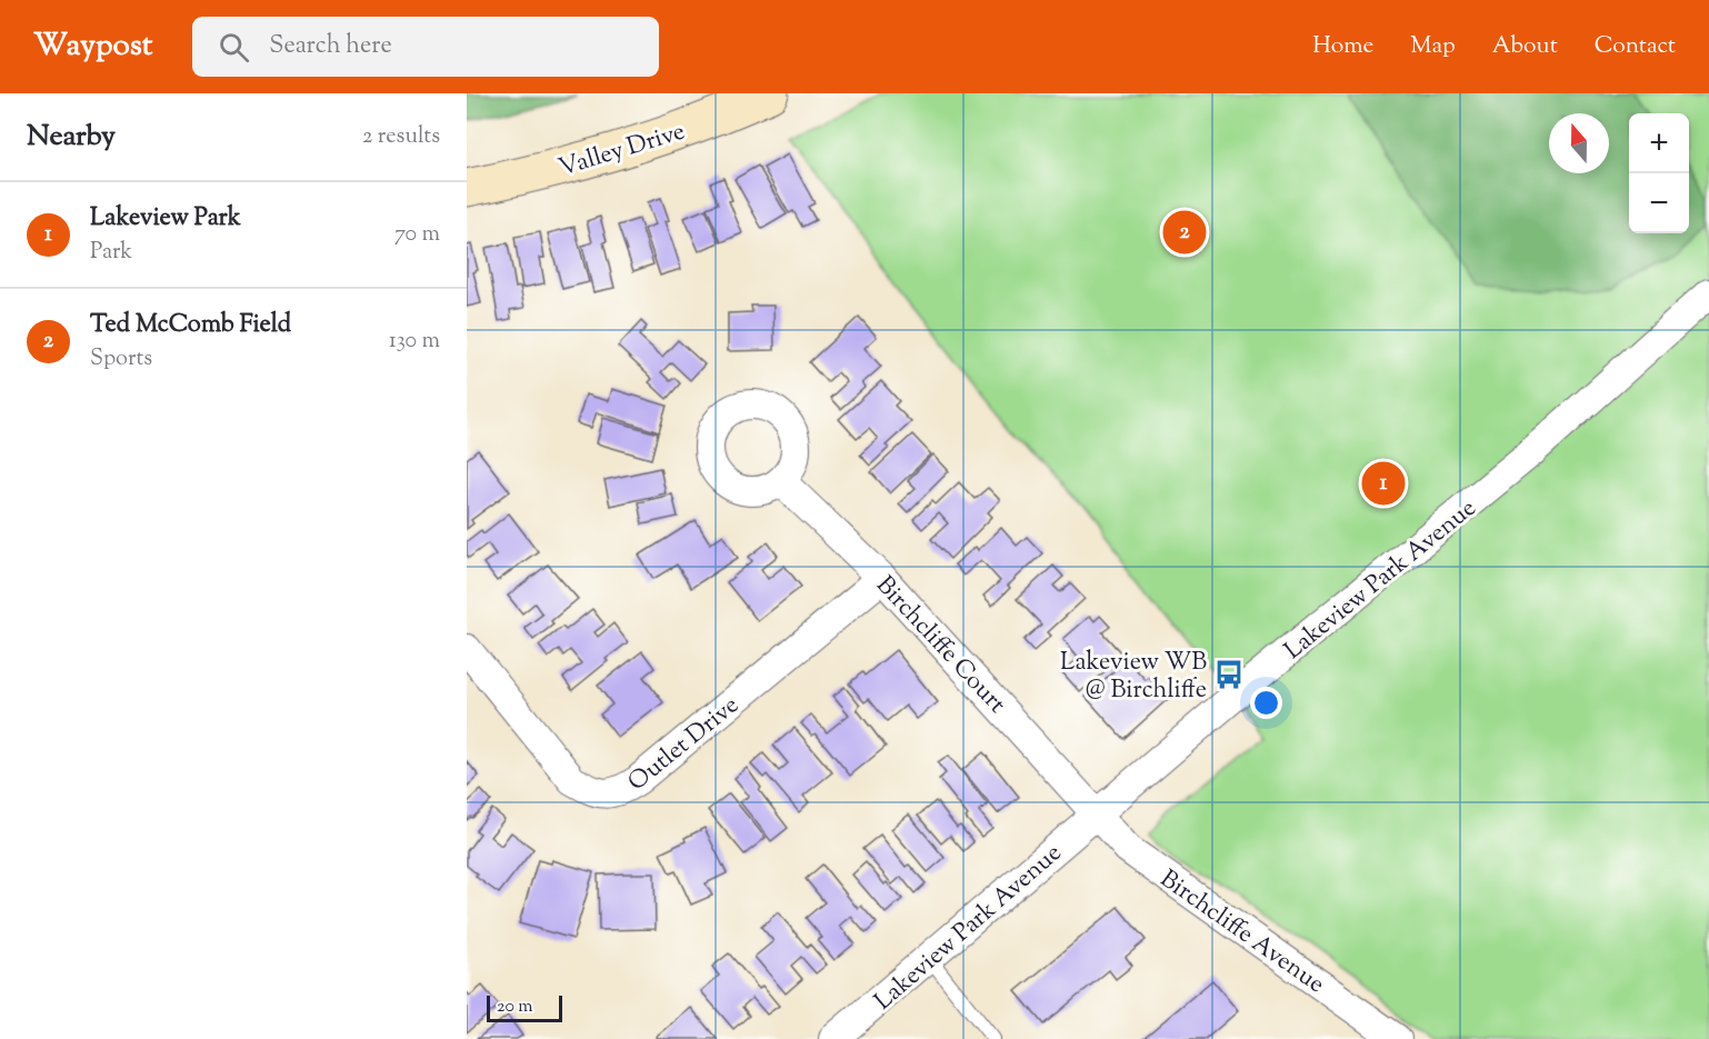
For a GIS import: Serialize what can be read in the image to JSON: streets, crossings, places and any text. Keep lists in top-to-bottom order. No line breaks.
{"streets":{"street":["Valley Drive","Lakeview Park Avenue","Birchcliffe Court","Outlet Drive","Birchcliffe Avenue"]},"crossings":[["Lakeview Park Avenue","Birchcliffe Court"],["Lakeview Park Avenue","Birchcliffe Avenue"],["Birchcliffe Court","Outlet Drive"],["Birchcliffe Court","Birchcliffe Avenue"]],"places":{"bus stop":["Lakeview WB @ Birchliffe"]},"scale_bar":"20 m","north":"top","page":{"header":"Waypost","search":"Search here","nav":["Home","Map","About","Contact"],"heading":["Nearby","2 results"],"map_buttons":["+","−"],"list":[{"mark":"1","name":"Lakeview Park","note":"Park","value":"70 m"},{"mark":"2","name":"Ted McComb Field","note":"Sports","value":"130 m"}],"pins":["2","1"],"scale":"20 m"}}
